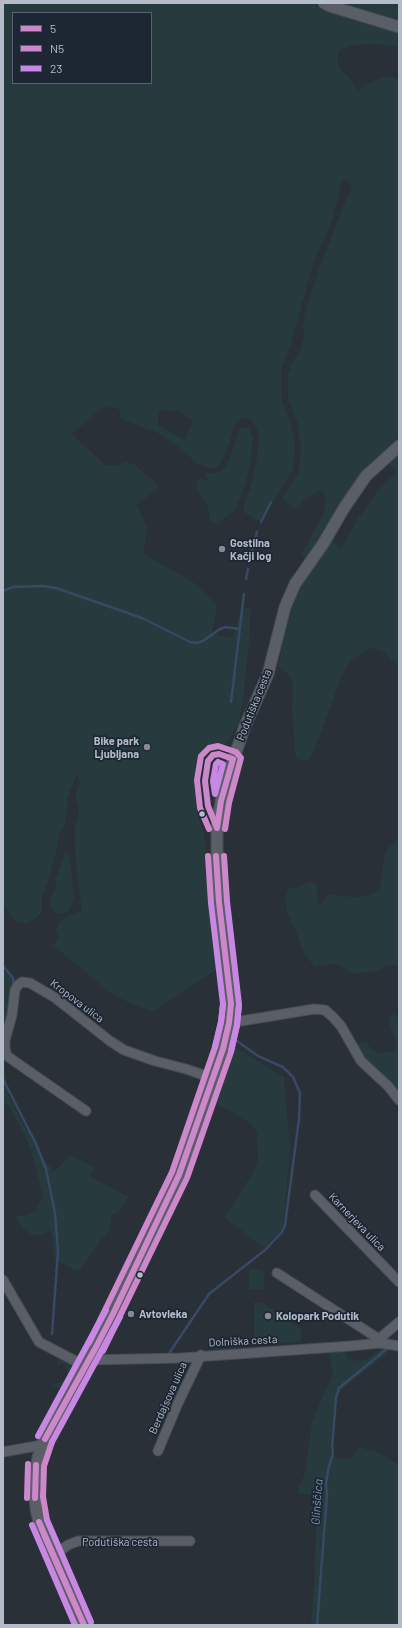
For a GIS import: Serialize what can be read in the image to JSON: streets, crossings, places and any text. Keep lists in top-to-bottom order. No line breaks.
{"streets":{"street":["Podutiška cesta","Kropova ulica","Karnerjeva ulica","Dolniška cesta","Berdajsova ulica"]},"crossings":[["Podutiška cesta","Kropova ulica"],["Podutiška cesta","Dolniška cesta"],["Dolniška cesta","Berdajsova ulica"]],"water":["Glinščica"],"places":["Gostilna Kačji log","Bike park Ljubljana","Avtovleka","Kolopark Podutik"],"lines":["transit line N5","transit line 5","transit line 23"],"legend":["5","N5","23"]}
